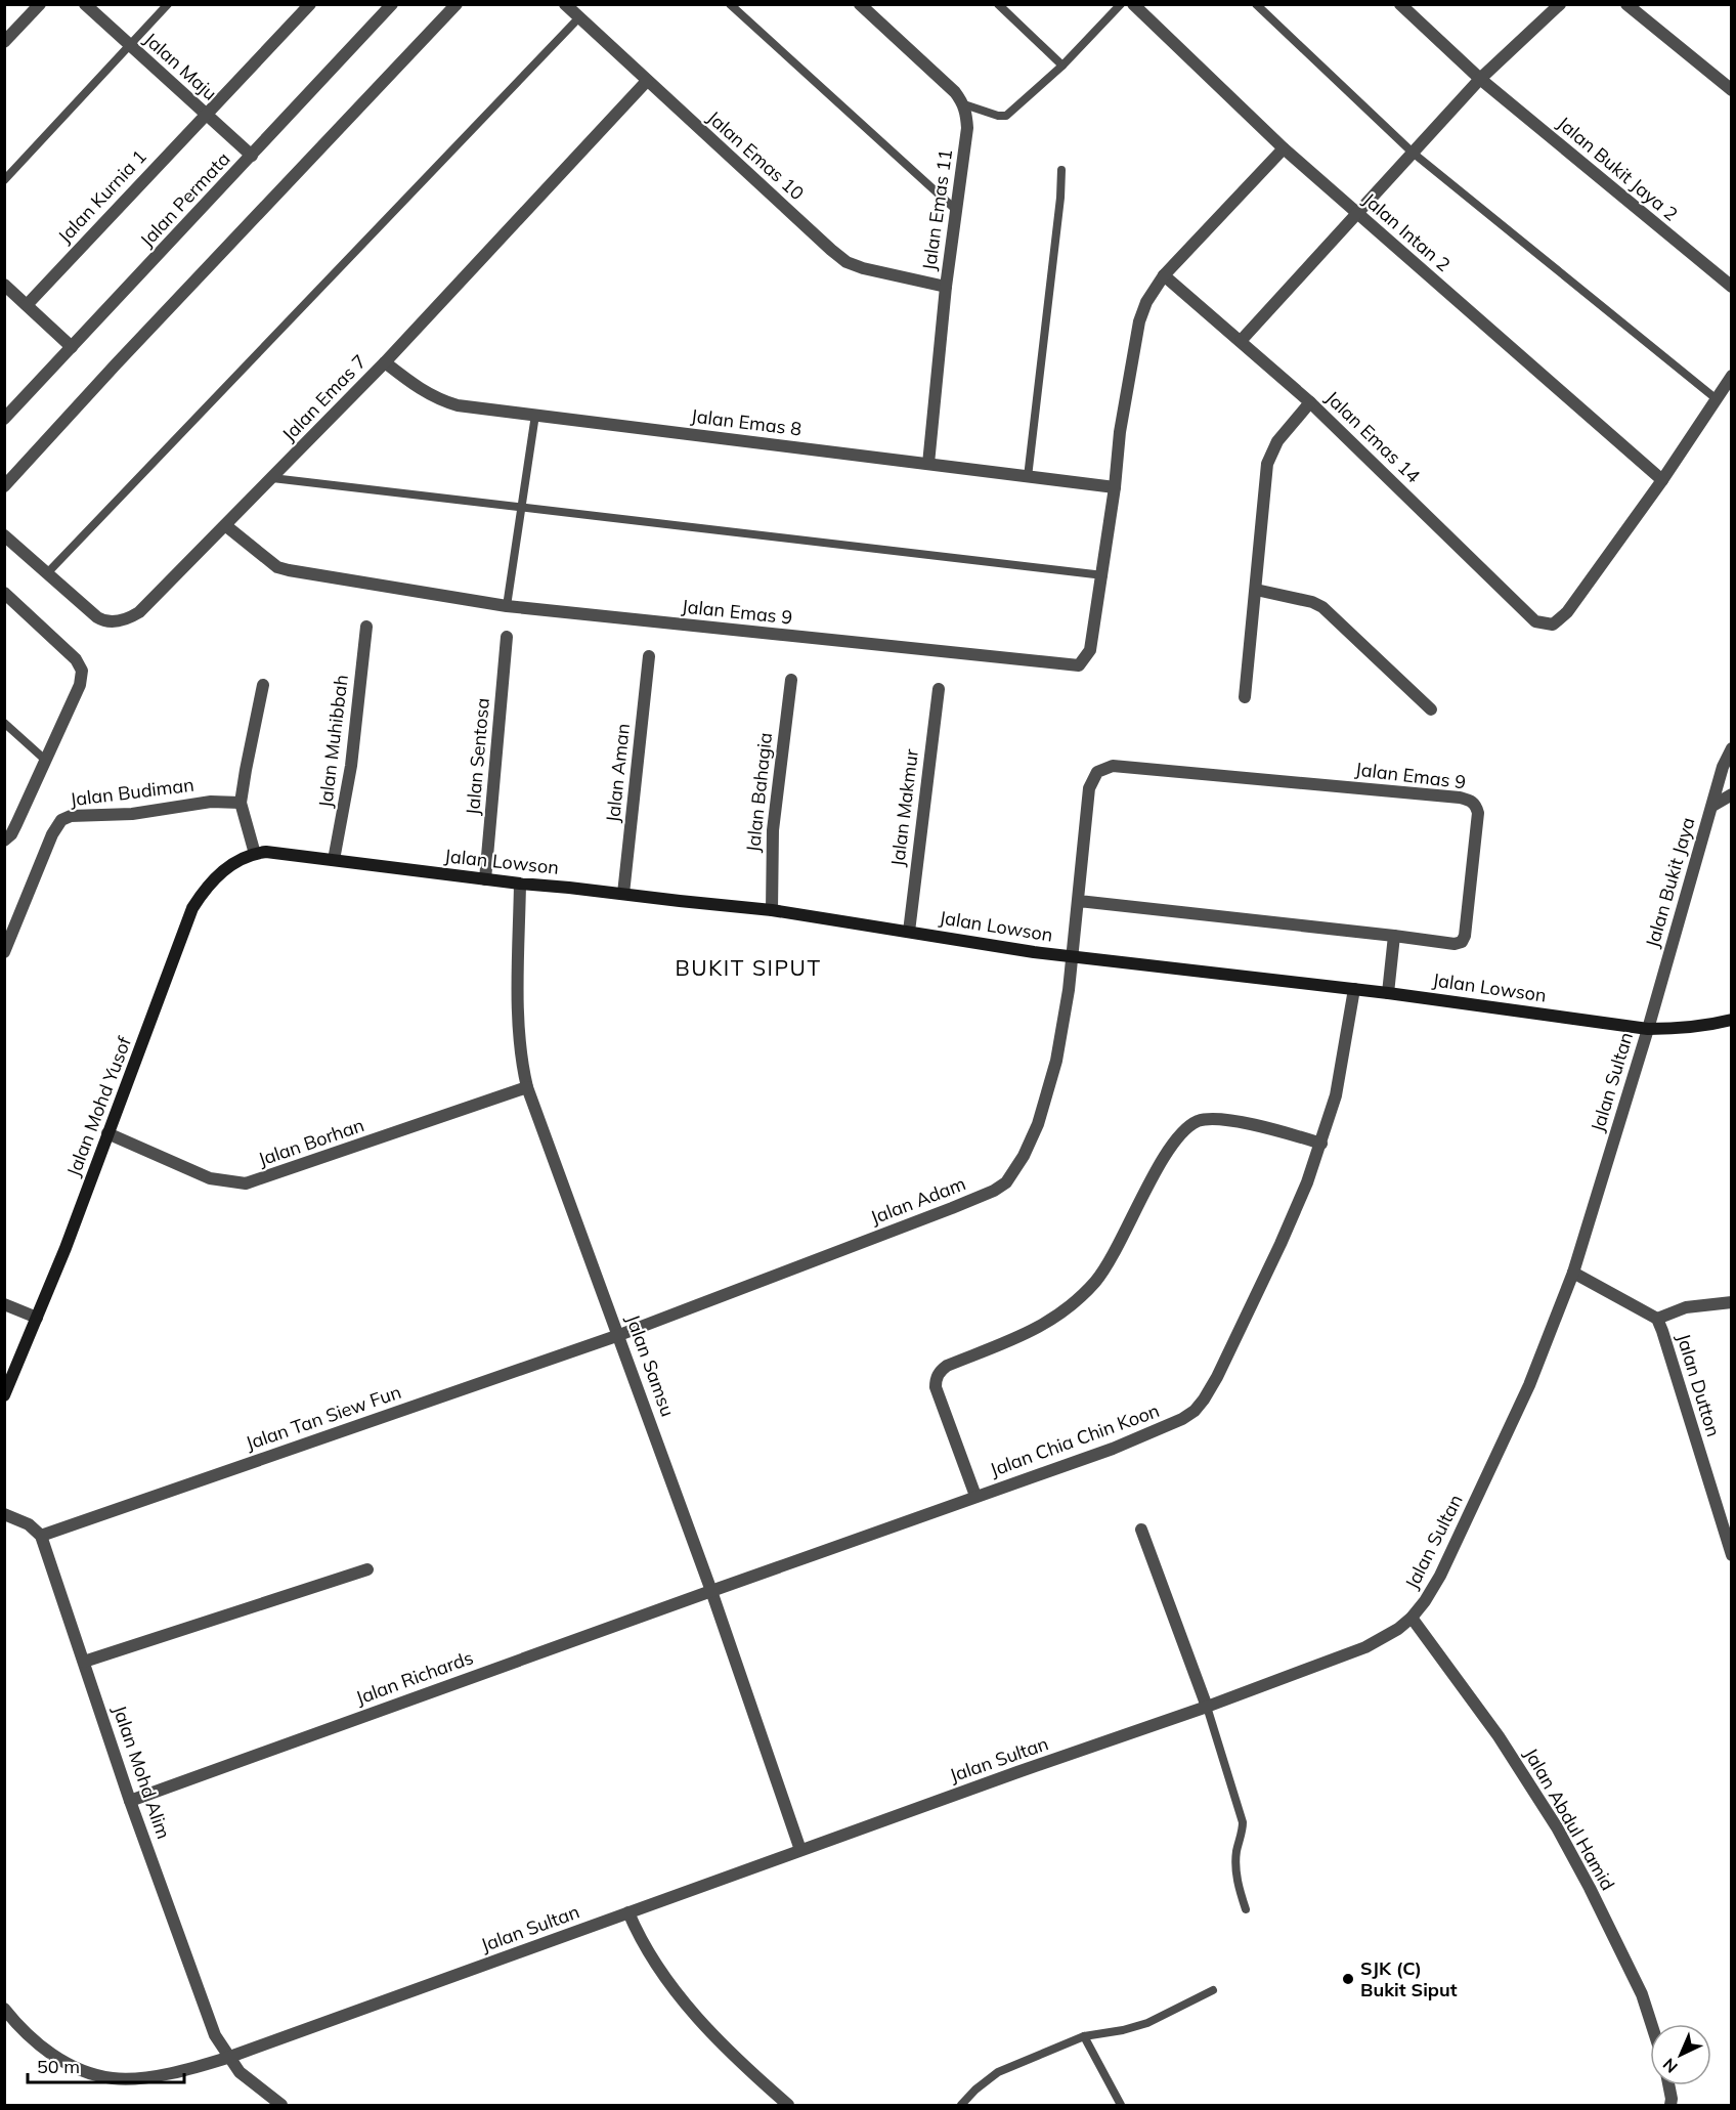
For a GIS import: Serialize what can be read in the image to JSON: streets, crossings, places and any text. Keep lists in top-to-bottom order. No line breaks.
{"streets":{"street":["Jalan Maju","Jalan Emas 10","Jalan Bukit Jaya 2","Jalan Kurnia 1","Jalan Permata","Jalan Emas 11","Jalan Intan 2","Jalan Emas 7","Jalan Emas 8","Jalan Emas 14","Jalan Emas 9","Jalan Muhibbah","Jalan Sentosa","Jalan Aman","Jalan Budiman","Jalan Bahagia","Jalan Makmur","Jalan Lowson","Jalan Bukit Jaya","Jalan Sultan","Jalan Mohd Yusof","Jalan Borhan","Jalan Adam","Jalan Samsu","Jalan Dutton","Jalan Tan Siew Fun","Jalan Chia Chin Koon","Jalan Richards","Jalan Mohd Alim","Jalan Abdul Hamid"]},"crossings":[["Jalan Maju","Jalan Kurnia 1"],["Jalan Maju","Jalan Permata"],["Jalan Emas 10","Jalan Emas 11"],["Jalan Emas 10","Jalan Emas 7"],["Jalan Emas 11","Jalan Emas 8"],["Jalan Intan 2","Jalan Emas 14"],["Jalan Intan 2","Jalan Emas 9"],["Jalan Emas 7","Jalan Emas 8"],["Jalan Emas 7","Jalan Emas 9"],["Jalan Emas 8","Jalan Emas 9"],["Jalan Emas 14","Jalan Emas 9"],["Jalan Emas 9","Jalan Lowson"],["Jalan Emas 9","Jalan Adam"],["Jalan Muhibbah","Jalan Lowson"],["Jalan Sentosa","Jalan Lowson"],["Jalan Aman","Jalan Lowson"],["Jalan Bahagia","Jalan Lowson"],["Jalan Makmur","Jalan Lowson"],["Jalan Lowson","Jalan Bukit Jaya"],["Jalan Lowson","Jalan Sultan"],["Jalan Lowson","Jalan Mohd Yusof"],["Jalan Lowson","Jalan Adam"],["Jalan Lowson","Jalan Samsu"],["Jalan Lowson","Jalan Chia Chin Koon"],["Jalan Bukit Jaya","Jalan Sultan"],["Jalan Sultan","Jalan Samsu"],["Jalan Sultan","Jalan Dutton"],["Jalan Sultan","Jalan Mohd Alim"],["Jalan Sultan","Jalan Abdul Hamid"],["Jalan Mohd Yusof","Jalan Borhan"],["Jalan Borhan","Jalan Samsu"],["Jalan Adam","Jalan Samsu"],["Jalan Adam","Jalan Tan Siew Fun"],["Jalan Samsu","Jalan Tan Siew Fun"],["Jalan Samsu","Jalan Chia Chin Koon"],["Jalan Samsu","Jalan Richards"],["Jalan Tan Siew Fun","Jalan Mohd Alim"],["Jalan Chia Chin Koon","Jalan Richards"],["Jalan Richards","Jalan Mohd Alim"]],"districts":["BUKIT SIPUT"],"places":["SJK (C) Bukit Siput"],"scale_bar":"50 m","north":"bottom left"}
